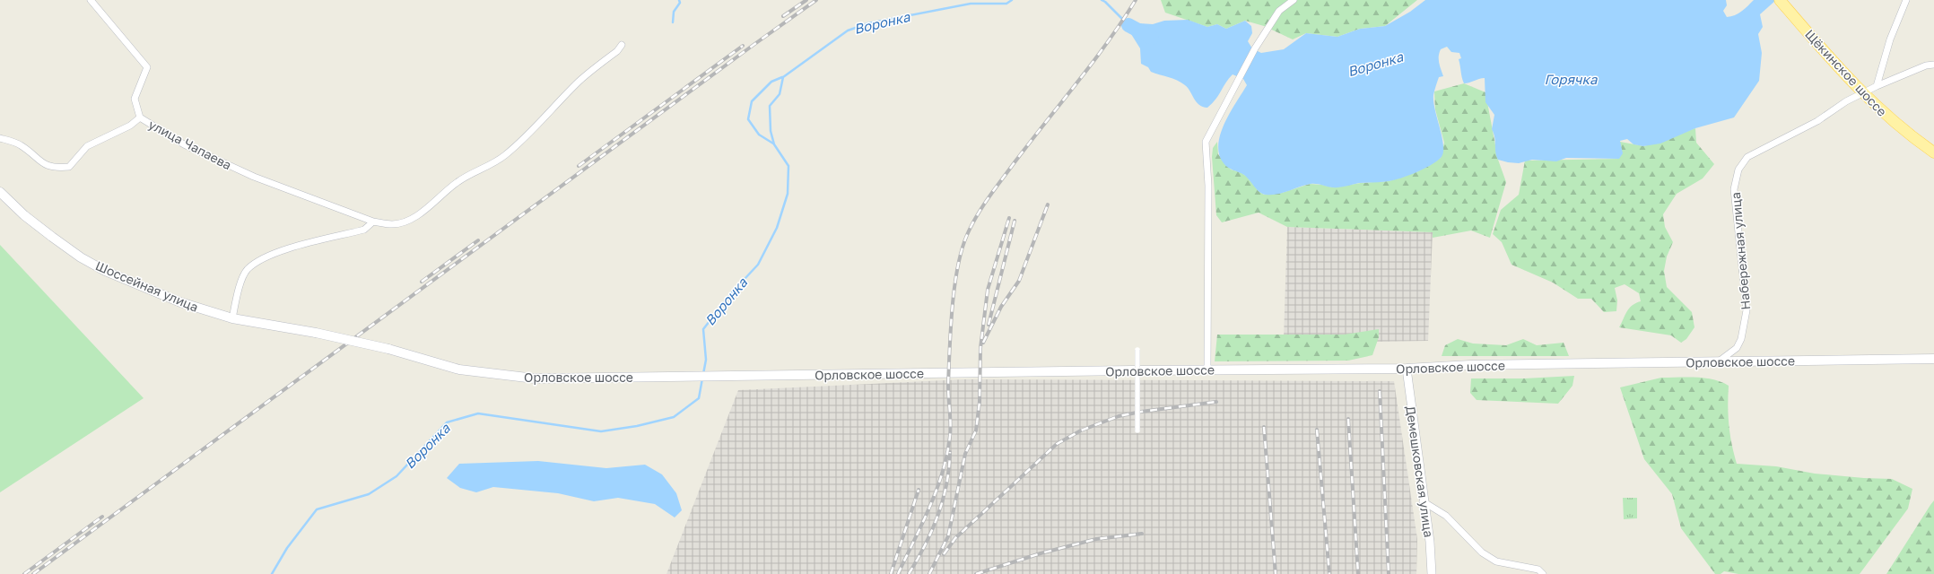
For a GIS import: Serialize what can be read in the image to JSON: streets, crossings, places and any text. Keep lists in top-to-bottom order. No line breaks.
{"streets":{"main road":["Щёкинское шоссе","Шоссейная улица","Орловское шоссе"],"street":["улица Чапаева","Набережная улица","Демешковская улица"]},"crossings":[["Щёкинское шоссе","Набережная улица"],["Набережная улица","Орловское шоссе"],["Шоссейная улица","Орловское шоссе"],["Орловское шоссе","Демешковская улица"]],"water":["Воронка","Горячка"]}
